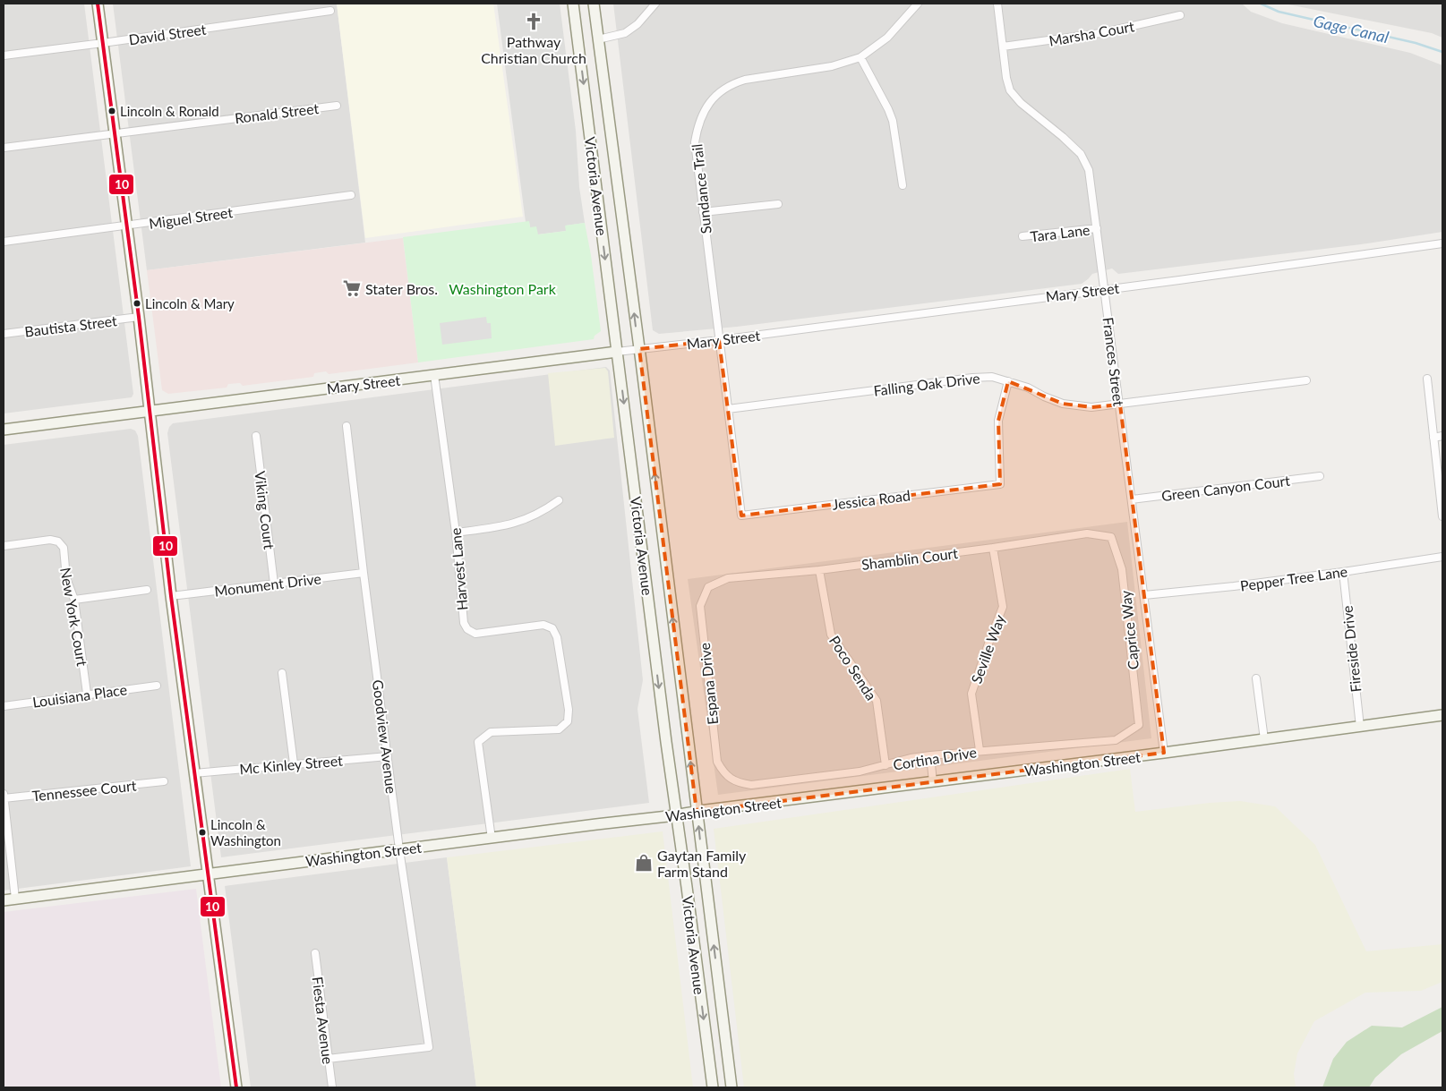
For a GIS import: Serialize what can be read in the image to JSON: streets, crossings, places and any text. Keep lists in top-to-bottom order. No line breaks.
{"streets":{"main road":["Victoria Avenue","Mary Street","Washington Street"],"street":["Marsha Court","David Street","Ronald Street","Sundance Trail","Miguel Street","Tara Lane","Bautista Street","Frances Street","Falling Oak Drive","Green Canyon Court","Jessica Road","Viking Court","Shamblin Court","Harvest Lane","Pepper Tree Lane","Monument Drive","New York Court","Caprice Way","Seville Way","Fireside Drive","Poco Senda","Espana Drive","Louisiana Place","Goodview Avenue","Cortina Drive","Mc Kinley Street","Tennessee Court","Fiesta Avenue"]},"crossings":[["Marsha Court","Frances Street"],["Victoria Avenue","Mary Street"],["Victoria Avenue","Washington Street"],["Sundance Trail","Mary Street"],["Sundance Trail","Falling Oak Drive"],["Sundance Trail","Jessica Road"],["Tara Lane","Frances Street"],["Mary Street","Frances Street"],["Mary Street","Harvest Lane"],["Frances Street","Falling Oak Drive"],["Frances Street","Green Canyon Court"],["Frances Street","Pepper Tree Lane"],["Frances Street","Washington Street"],["Falling Oak Drive","Jessica Road"],["Viking Court","Monument Drive"],["Shamblin Court","Caprice Way"],["Shamblin Court","Seville Way"],["Shamblin Court","Poco Senda"],["Shamblin Court","Espana Drive"],["Harvest Lane","Washington Street"],["Pepper Tree Lane","Fireside Drive"],["Monument Drive","Goodview Avenue"],["New York Court","Louisiana Place"],["Caprice Way","Cortina Drive"],["Seville Way","Cortina Drive"],["Fireside Drive","Washington Street"],["Poco Senda","Cortina Drive"],["Espana Drive","Cortina Drive"],["Goodview Avenue","Washington Street"],["Goodview Avenue","Mc Kinley Street"],["Goodview Avenue","Fiesta Avenue"]],"water":["Gage Canal"],"parks":["Washington Park"],"places":{"church":["Pathway Christian Church"],"other":["Lincoln & Ronald","Lincoln & Mary","Lincoln & Washington"],"supermarket":["Stater Bros."],"shop":["Gaytan Family Farm Stand"]},"lines":["transit line 10"]}
